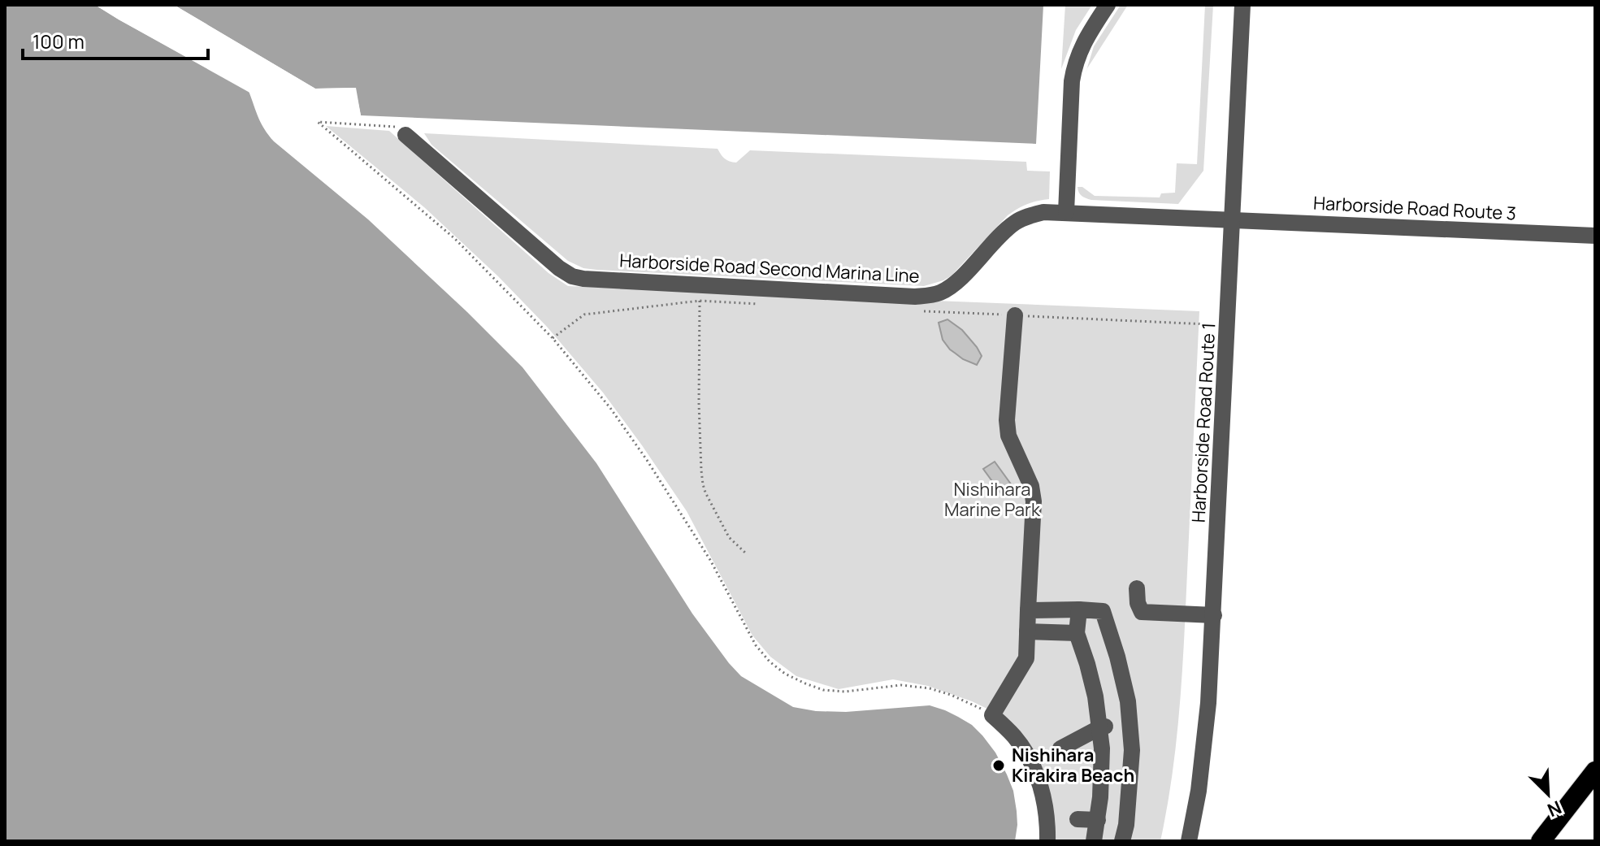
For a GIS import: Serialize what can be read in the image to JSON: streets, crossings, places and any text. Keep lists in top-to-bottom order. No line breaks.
{"streets":{"street":["Harborside Road Route 3","Harborside Road Second Marina Line","Harborside Road Route 1"]},"crossings":[["Harborside Road Route 3","Harborside Road Second Marina Line"],["Harborside Road Route 3","Harborside Road Route 1"],["Harborside Road Second Marina Line","Harborside Road Route 1"]],"parks":["Nishihara Marine Park"],"places":["Nishihara Kirakira Beach"],"scale_bar":"100 m","north":"bottom right"}
